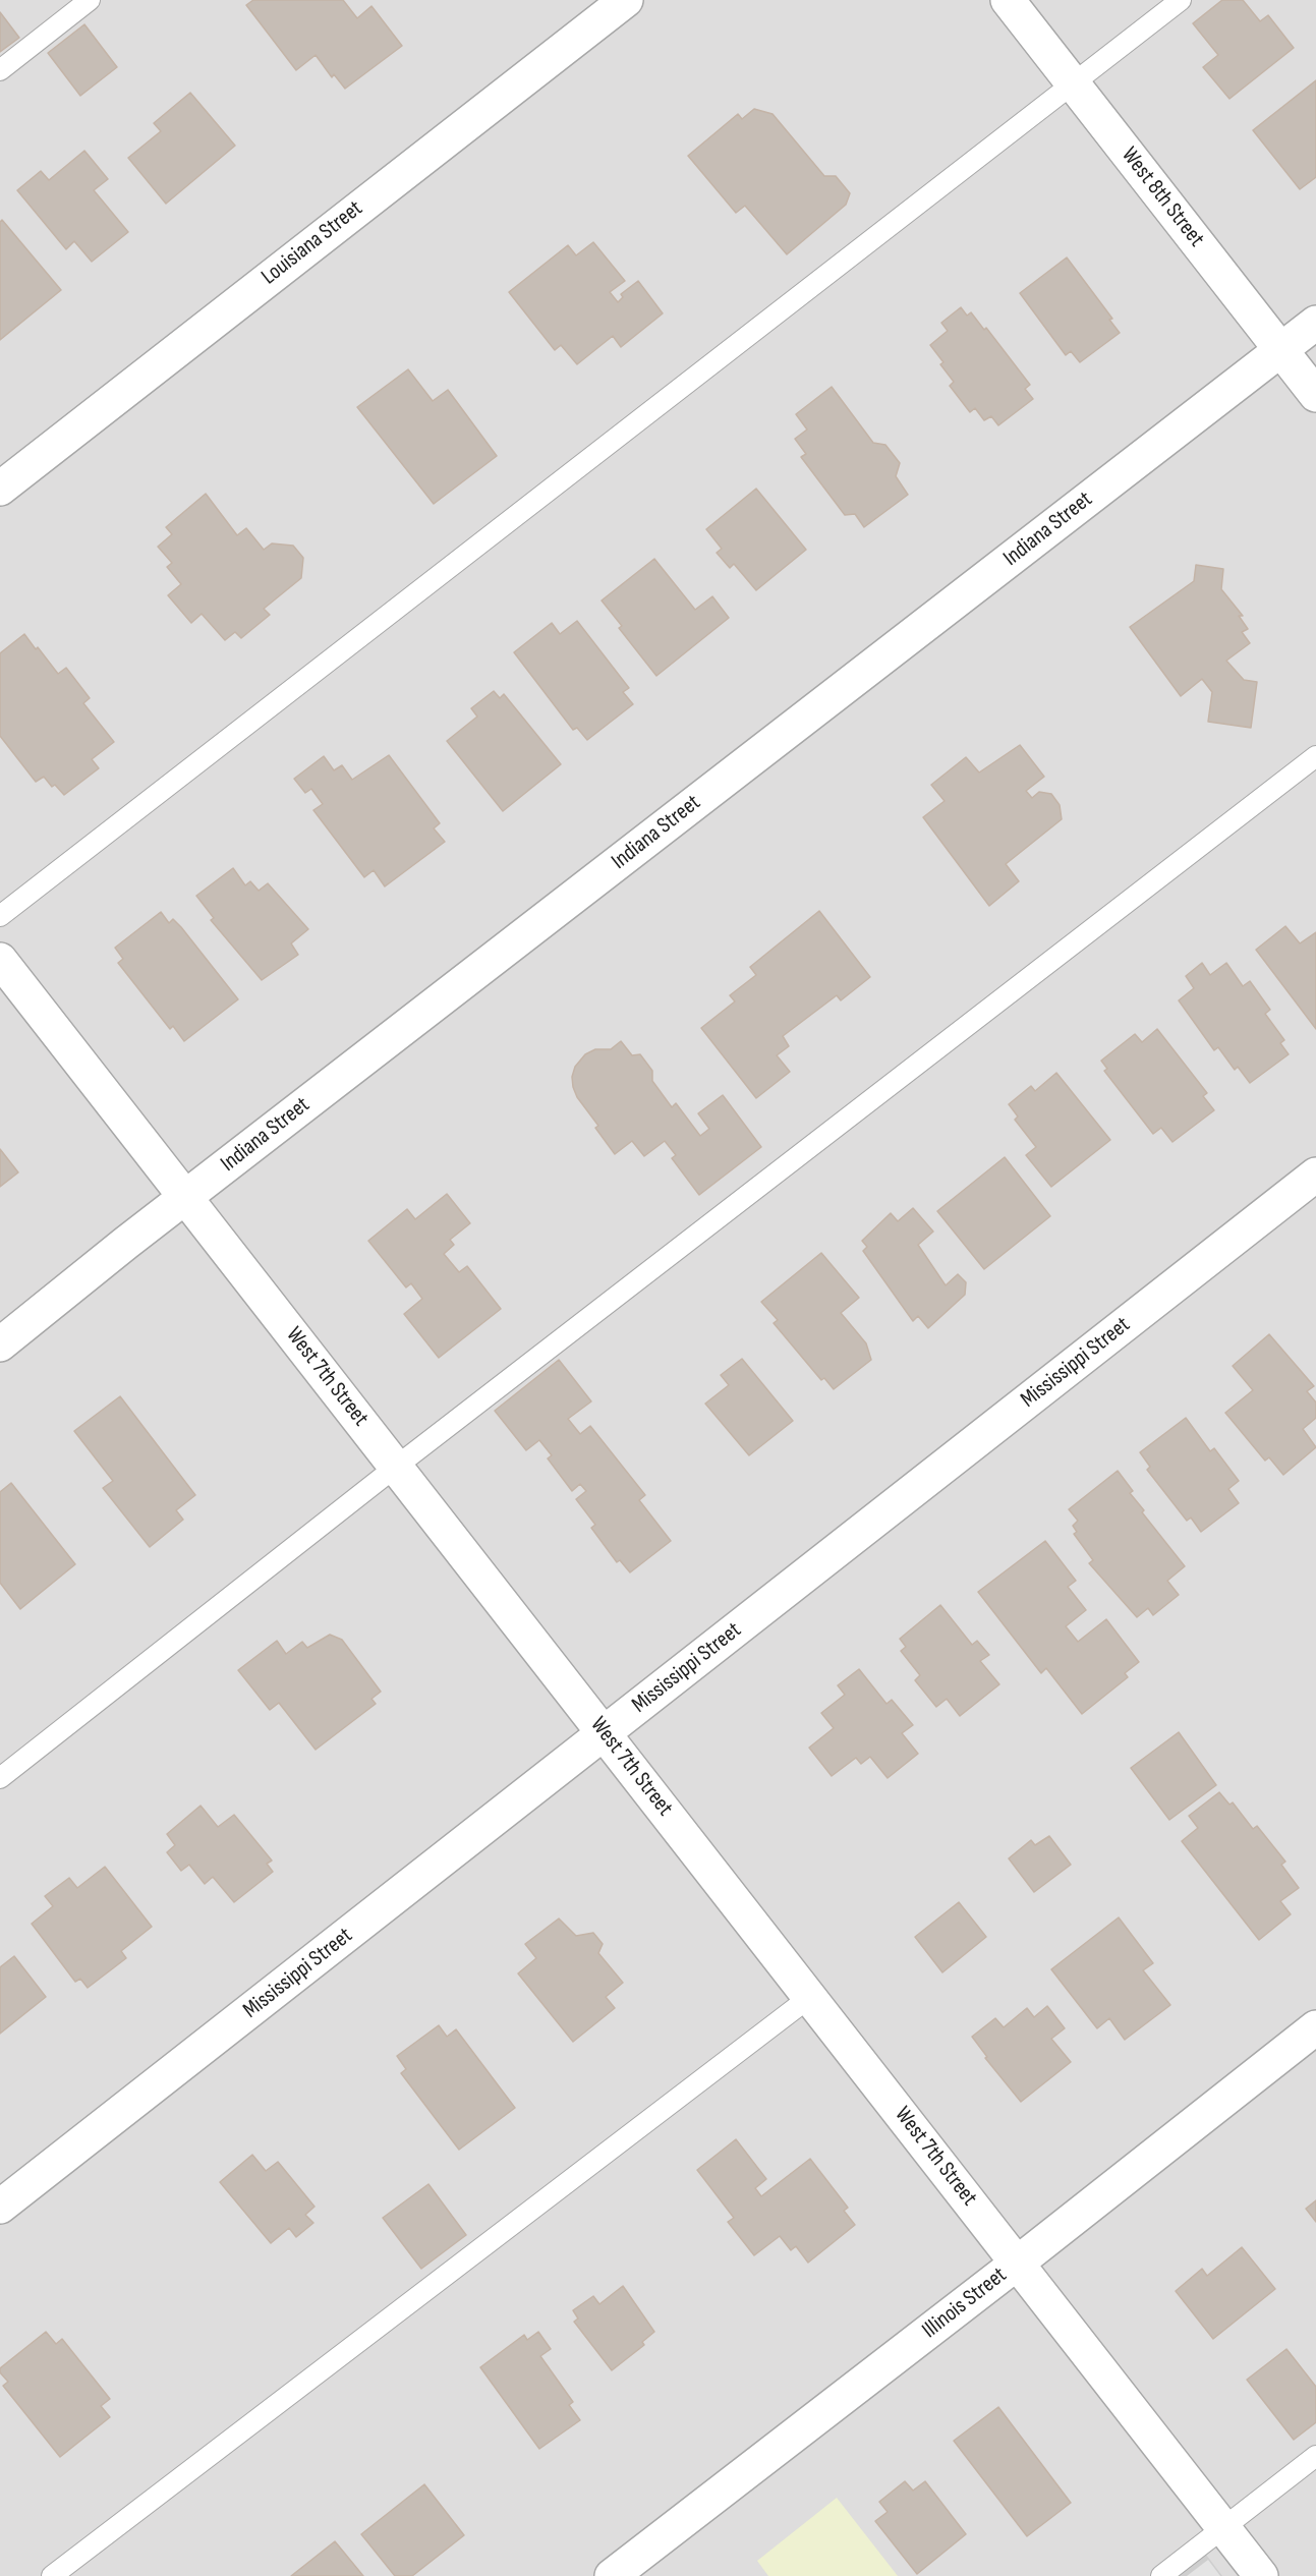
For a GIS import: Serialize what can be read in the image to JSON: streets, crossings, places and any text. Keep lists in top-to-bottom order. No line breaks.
{"streets":{"street":["West 8th Street","Louisiana Street","Indiana Street","Mississippi Street","West 7th Street","Illinois Street"]},"crossings":[["West 8th Street","Indiana Street"],["Indiana Street","West 7th Street"],["Mississippi Street","West 7th Street"],["West 7th Street","Illinois Street"]]}
